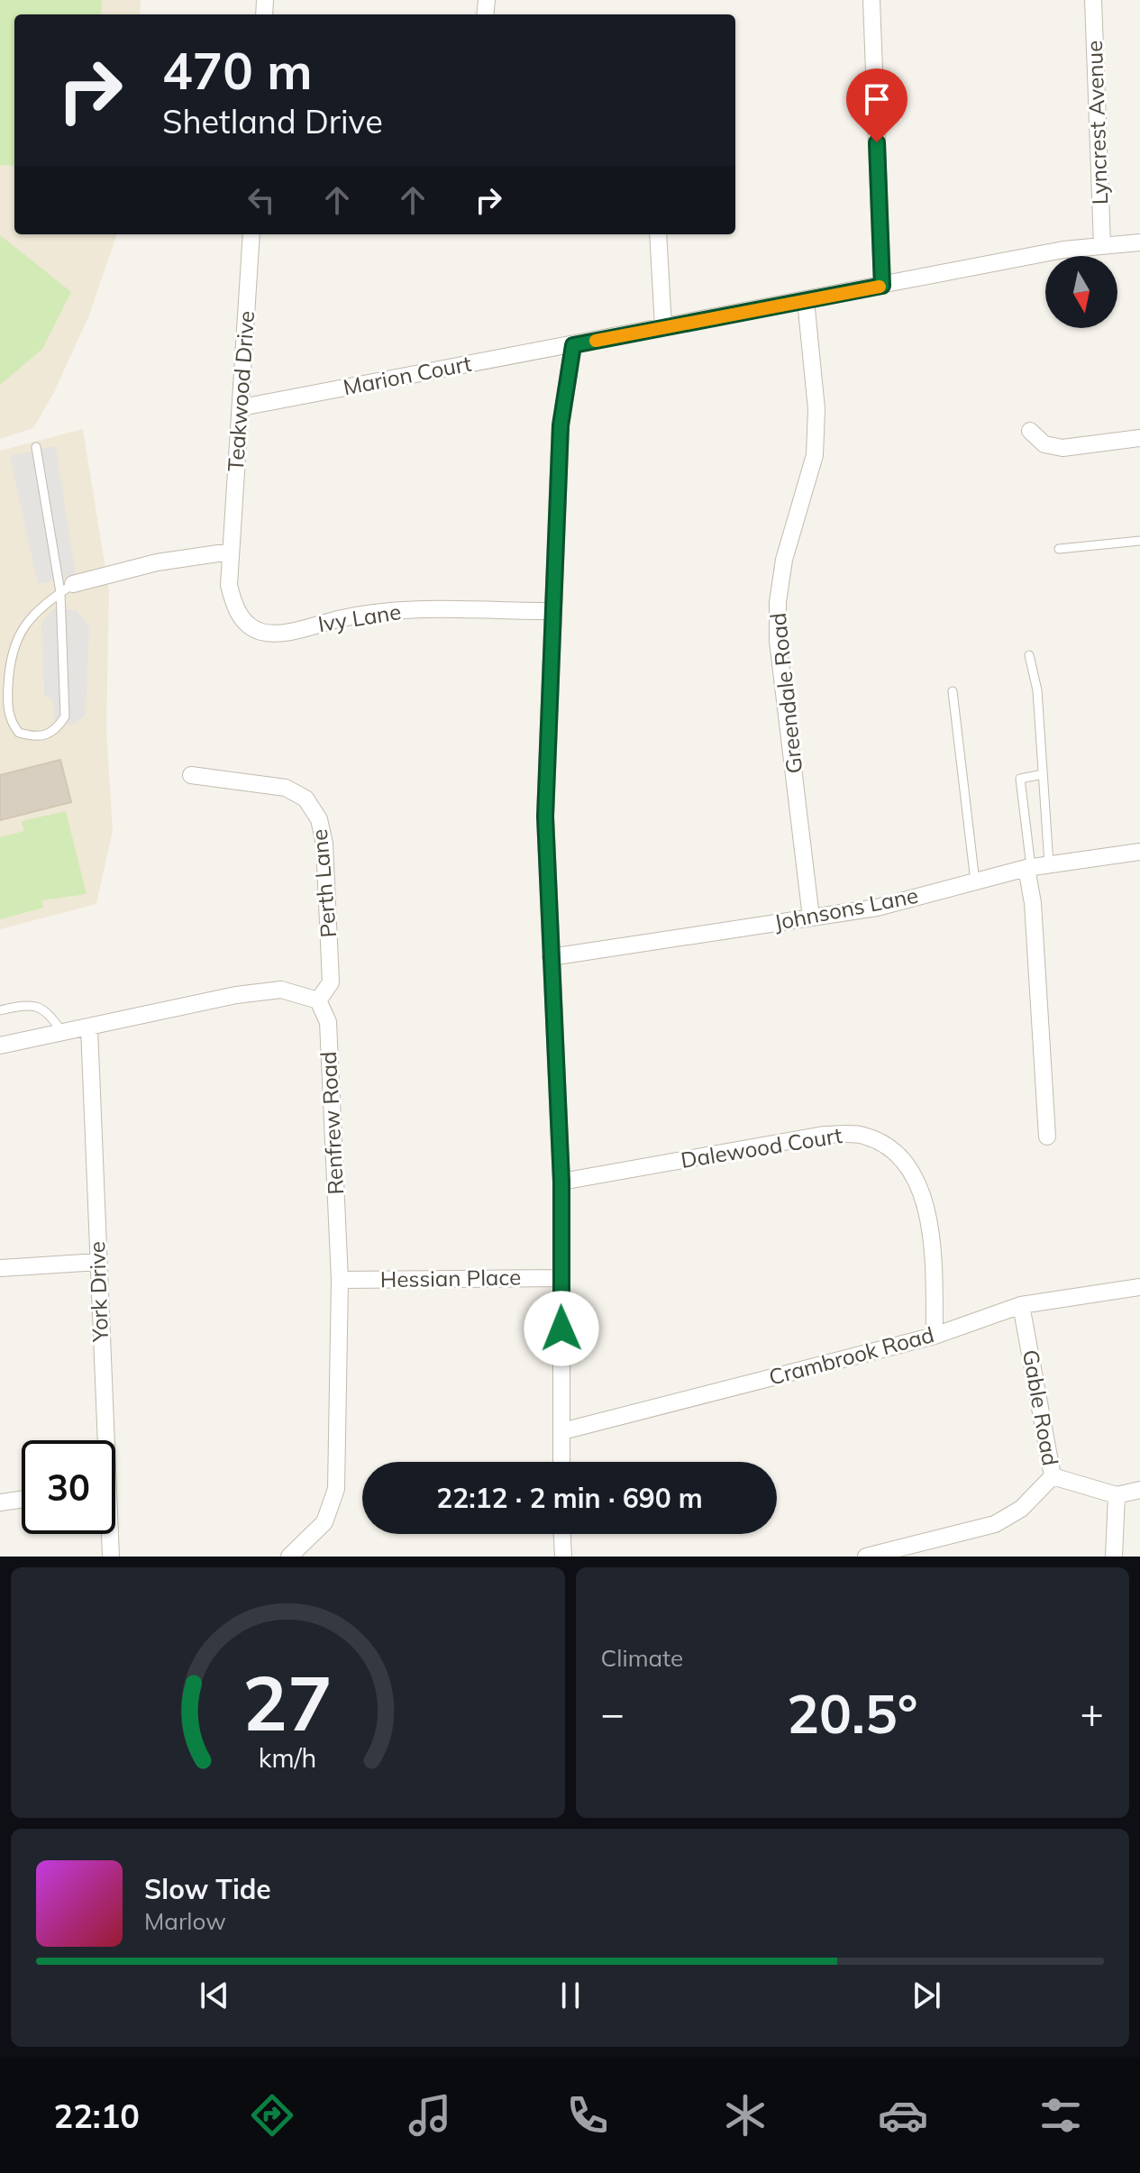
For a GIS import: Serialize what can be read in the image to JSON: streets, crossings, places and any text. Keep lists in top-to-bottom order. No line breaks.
{"streets":{"street":["Lyncrest Avenue","Marion Court","Teakwood Drive","Ivy Lane","Greendale Road","Perth Lane","Johnsons Lane","Renfrew Road","Dalewood Court","Hessian Place","York Drive","Crambrook Road","Gable Road"]},"crossings":[["Lyncrest Avenue","Marion Court"],["Marion Court","Teakwood Drive"],["Marion Court","Greendale Road"],["Teakwood Drive","Ivy Lane"],["Greendale Road","Johnsons Lane"],["Perth Lane","Renfrew Road"],["Renfrew Road","Hessian Place"],["Dalewood Court","Crambrook Road"],["Crambrook Road","Gable Road"]],"north":"bottom","page":{"turn":["470 m","Shetland Drive"],"limit":"30","trip":"22:12 · 2 min · 690 m","tile":"Climate","heat":["−","20.5°","+"],"song":["Slow Tide","Marlow"],"tabs":"22:10","gauge":["27","km/h"]}}
